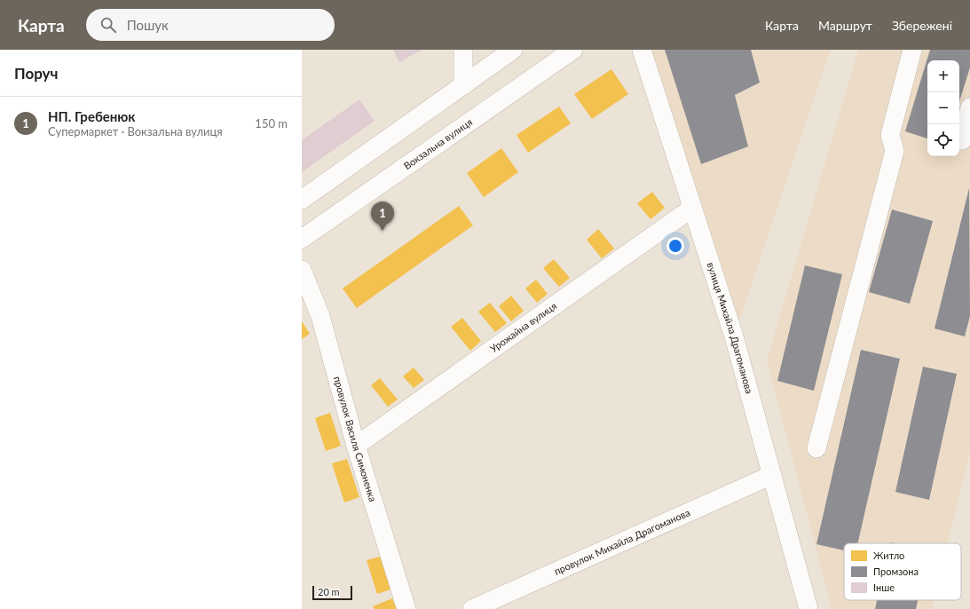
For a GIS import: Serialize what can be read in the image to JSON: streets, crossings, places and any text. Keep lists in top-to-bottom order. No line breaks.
{"streets":{"street":["Вокзальна вулиця","Урожайна вулиця","вулиця Михайла Драгоманова","провулок Василя Симоненка","провулок Михайла Драгоманова"]},"crossings":[["Урожайна вулиця","вулиця Михайла Драгоманова"],["Урожайна вулиця","провулок Василя Симоненка"],["вулиця Михайла Драгоманова","провулок Михайла Драгоманова"]],"legend":["Житло","Промзона","Інше"],"scale_bar":"20 m","page":{"header":"Карта","search":"Пошук","nav":["Карта","Маршрут","Збережені"],"heading":"Поруч","map_buttons":["+","−"],"list":[{"mark":"1","name":"НП. Гребенюк","note":"Супермаркет · Вокзальна вулиця","value":"150 m"}],"pins":"1","scale":"20 m"}}
